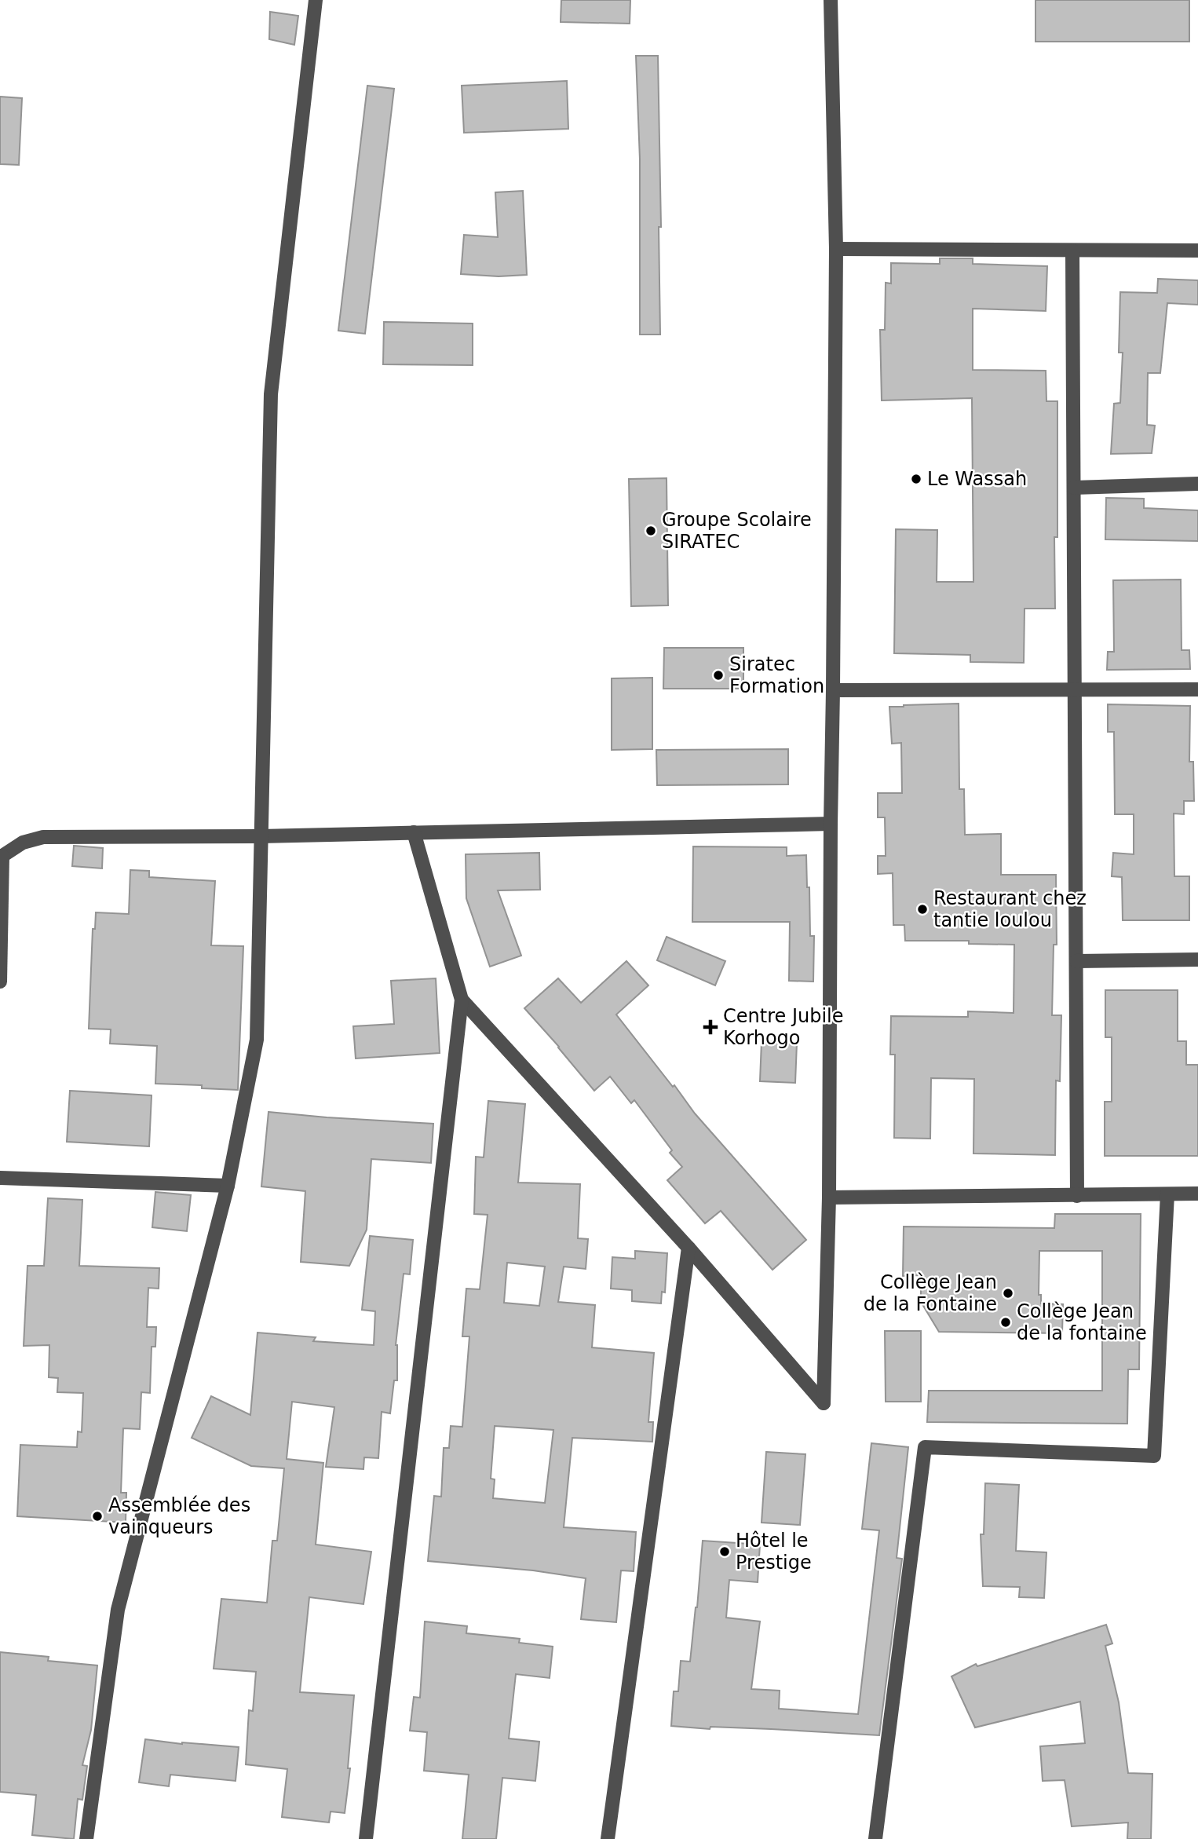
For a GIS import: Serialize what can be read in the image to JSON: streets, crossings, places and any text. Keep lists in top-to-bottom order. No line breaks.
{"places":{"other":["Le Wassah","Groupe Scolaire SIRATEC","Siratec Formation","Restaurant chez tantie loulou","Collège Jean de la Fontaine","Collège Jean de la fontaine","Assemblée des vainqueurs","Hôtel le Prestige"],"health":["Centre Jubile Korhogo"]}}
